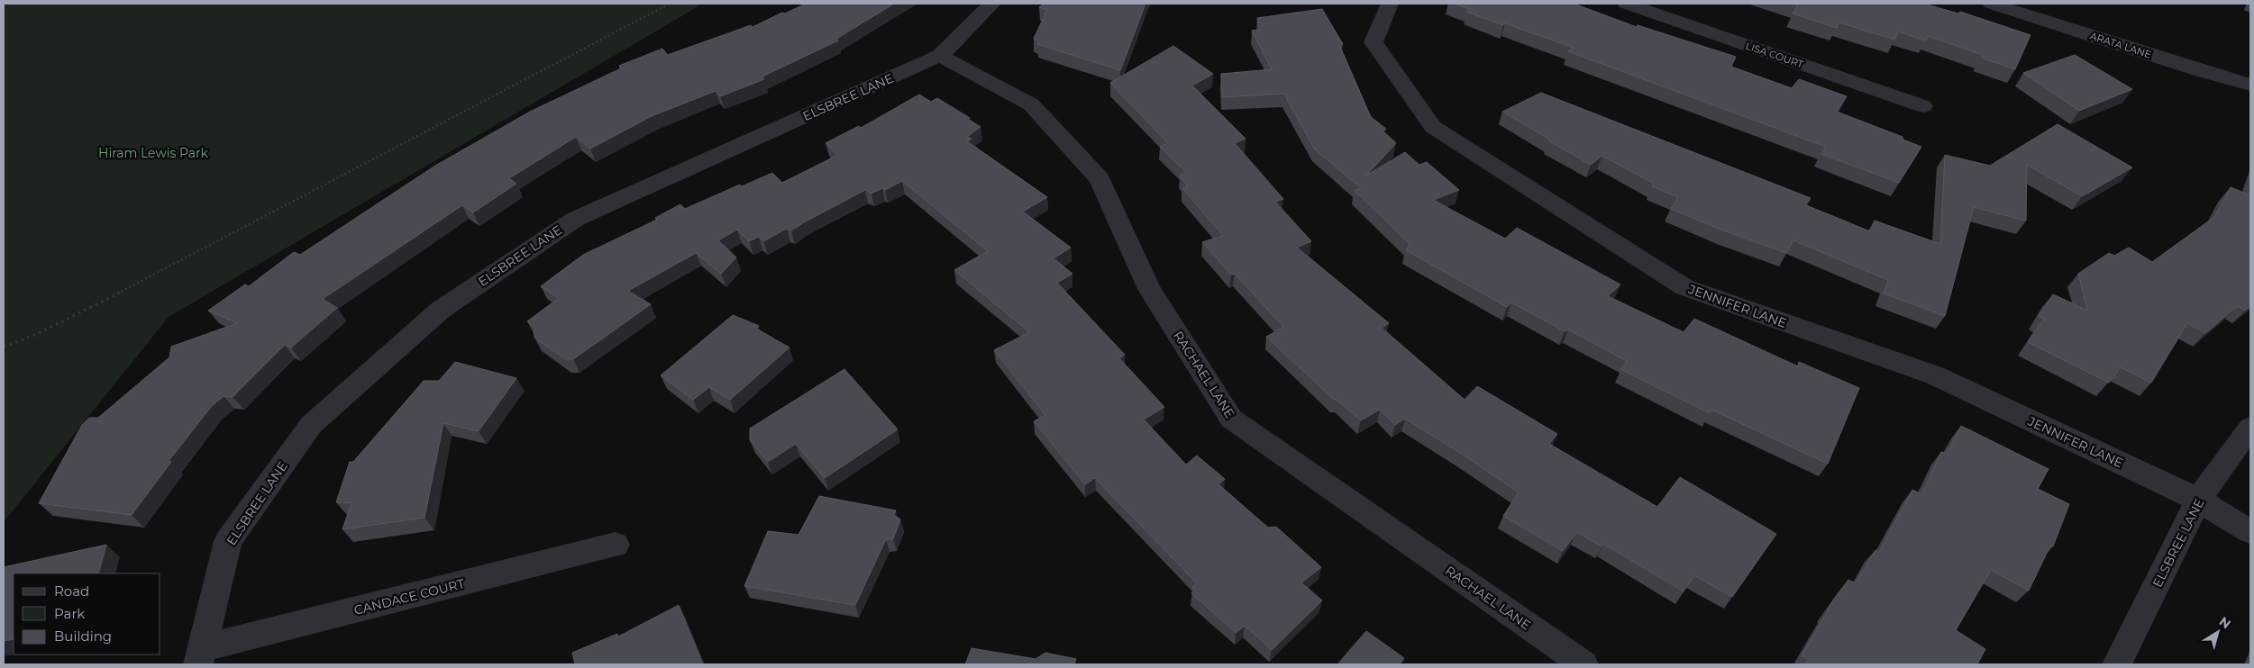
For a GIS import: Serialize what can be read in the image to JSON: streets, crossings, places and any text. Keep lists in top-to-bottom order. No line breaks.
{"streets":{"street":["ARATA LANE","LISA COURT","ELSBREE LANE","JENNIFER LANE","RACHAEL LANE","CANDACE COURT"]},"crossings":[["ELSBREE LANE","JENNIFER LANE"],["ELSBREE LANE","RACHAEL LANE"],["ELSBREE LANE","CANDACE COURT"]],"parks":["Hiram Lewis Park"],"legend":["Road","Park","Building"],"north":"top right"}
